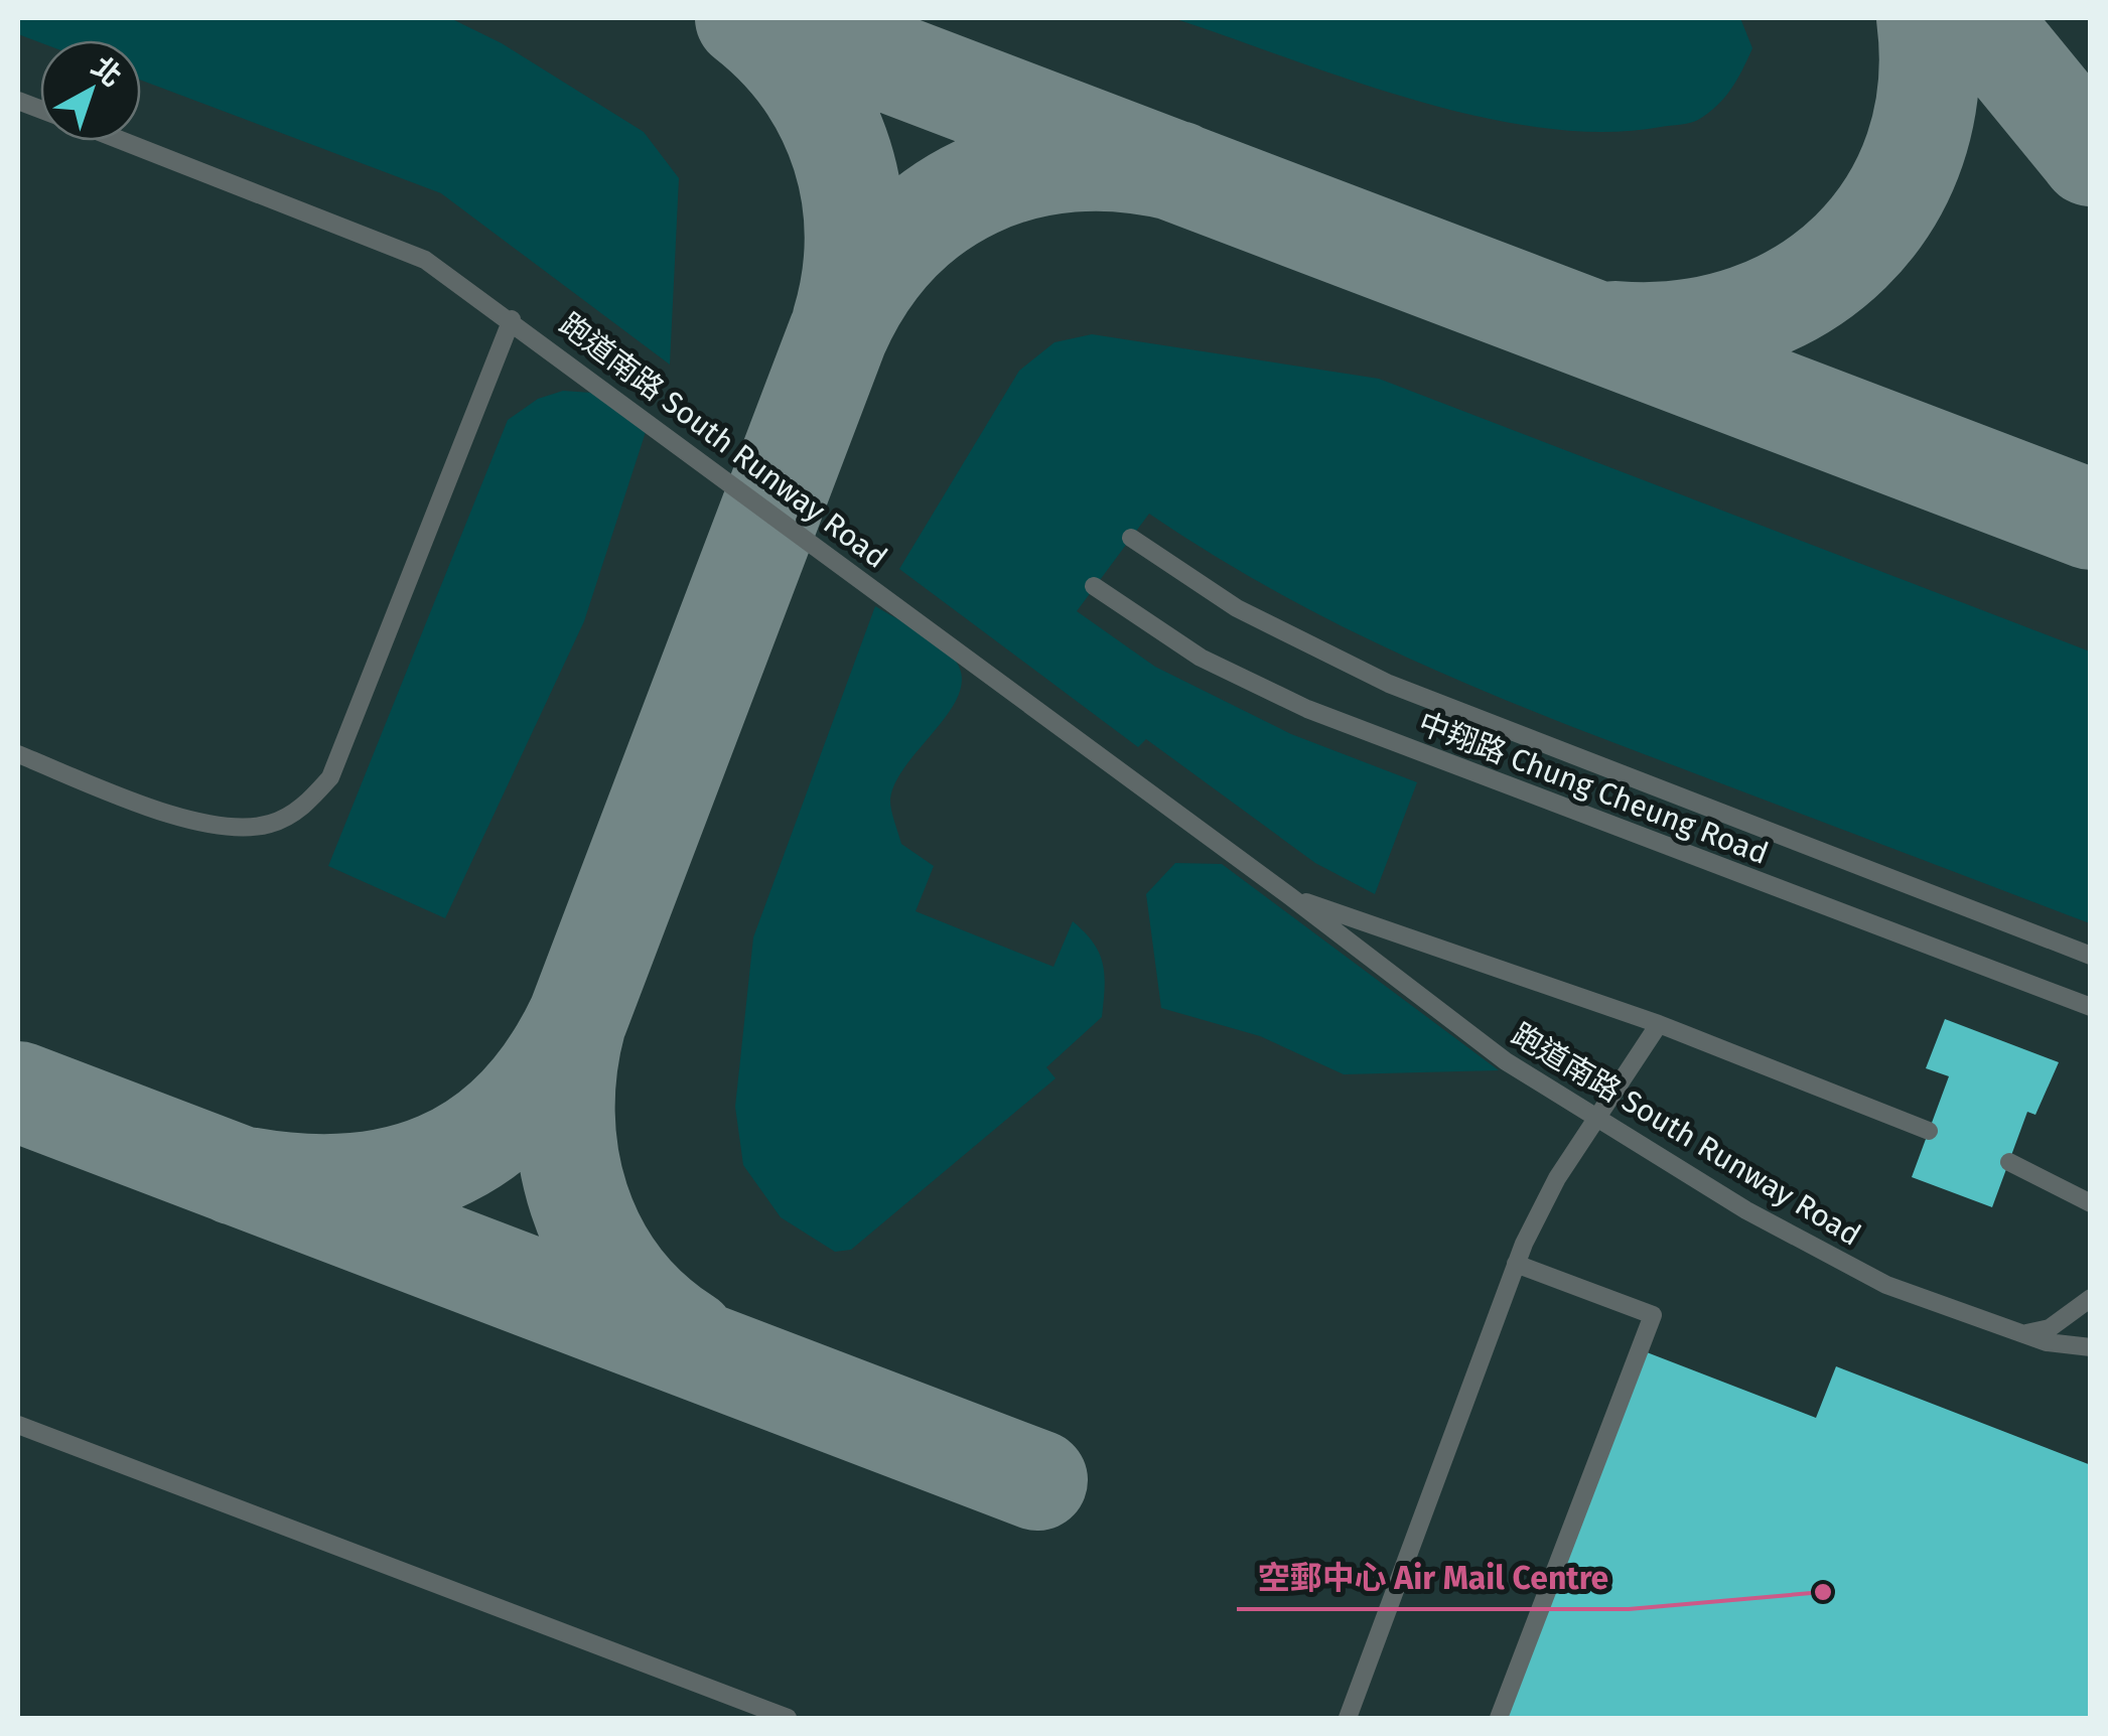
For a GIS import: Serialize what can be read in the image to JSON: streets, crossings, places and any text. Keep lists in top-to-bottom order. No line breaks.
{"streets":{"lane":["跑道南路 South Runway Road","中翔路 Chung Cheung Road"]},"places":["空郵中心 Air Mail Centre"],"north":"top right"}
